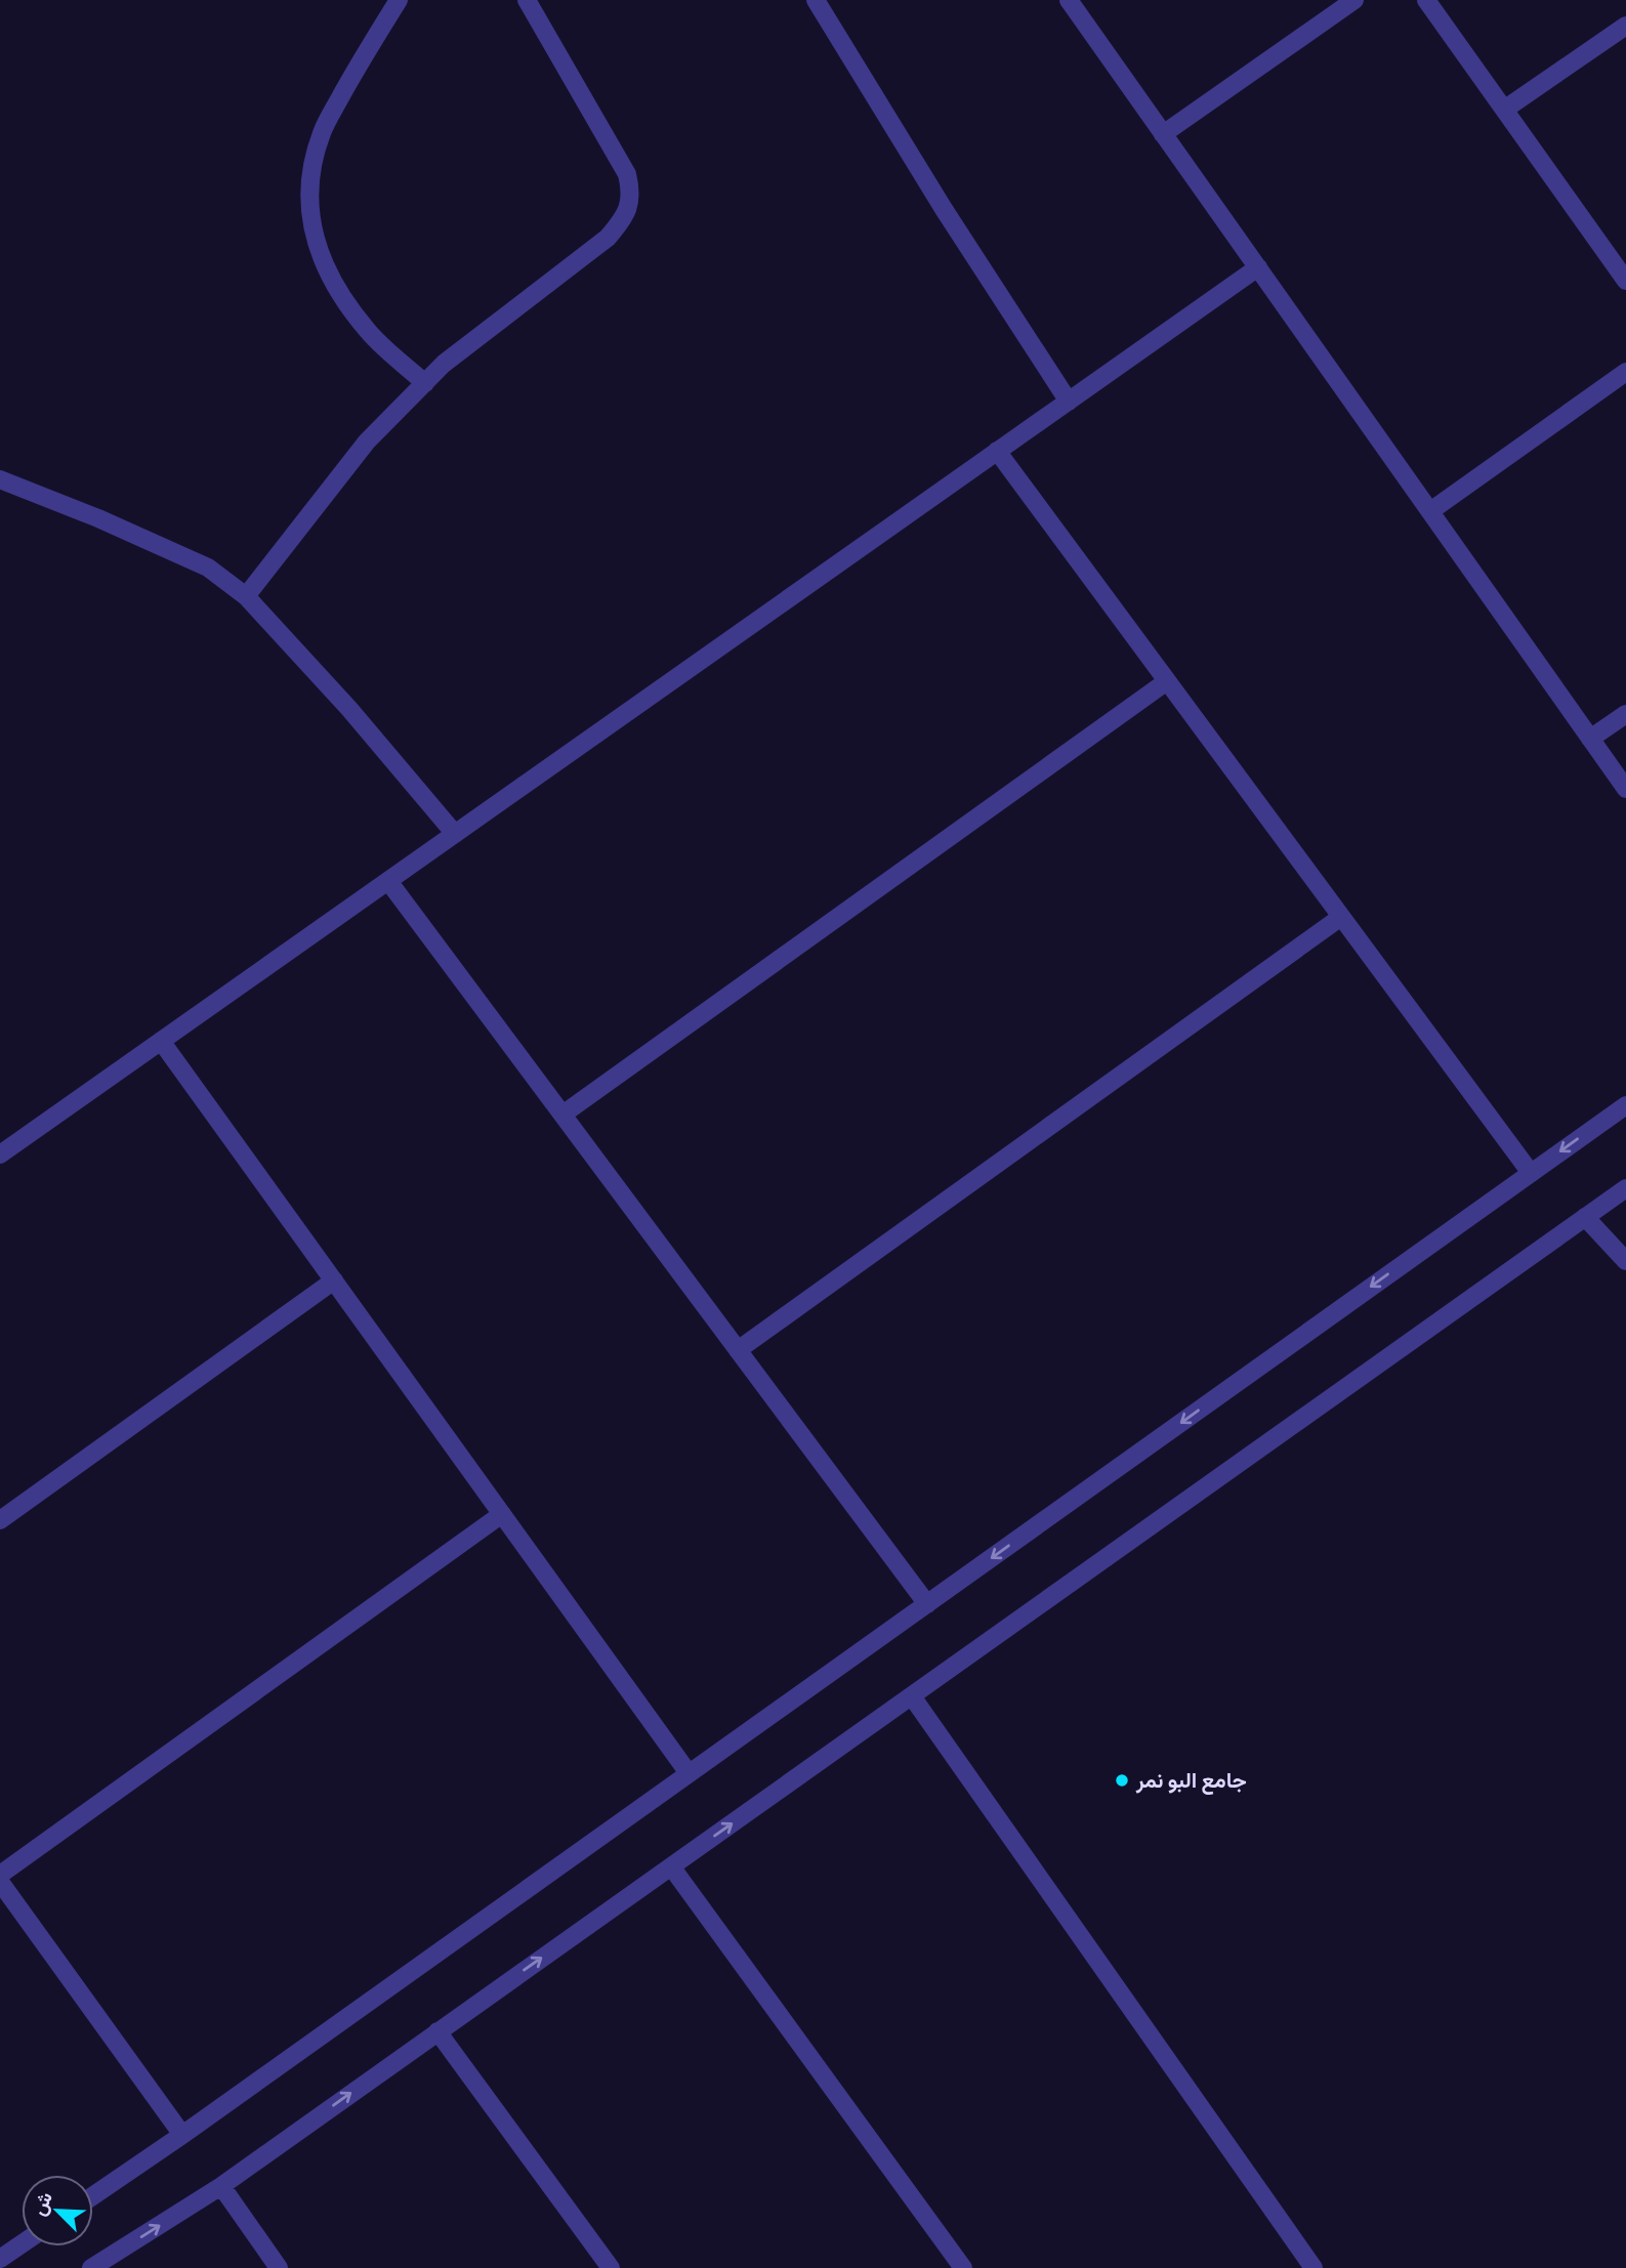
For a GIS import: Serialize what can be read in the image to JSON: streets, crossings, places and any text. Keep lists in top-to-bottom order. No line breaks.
{"places":["جامع البو نمر"],"north":"top left"}
